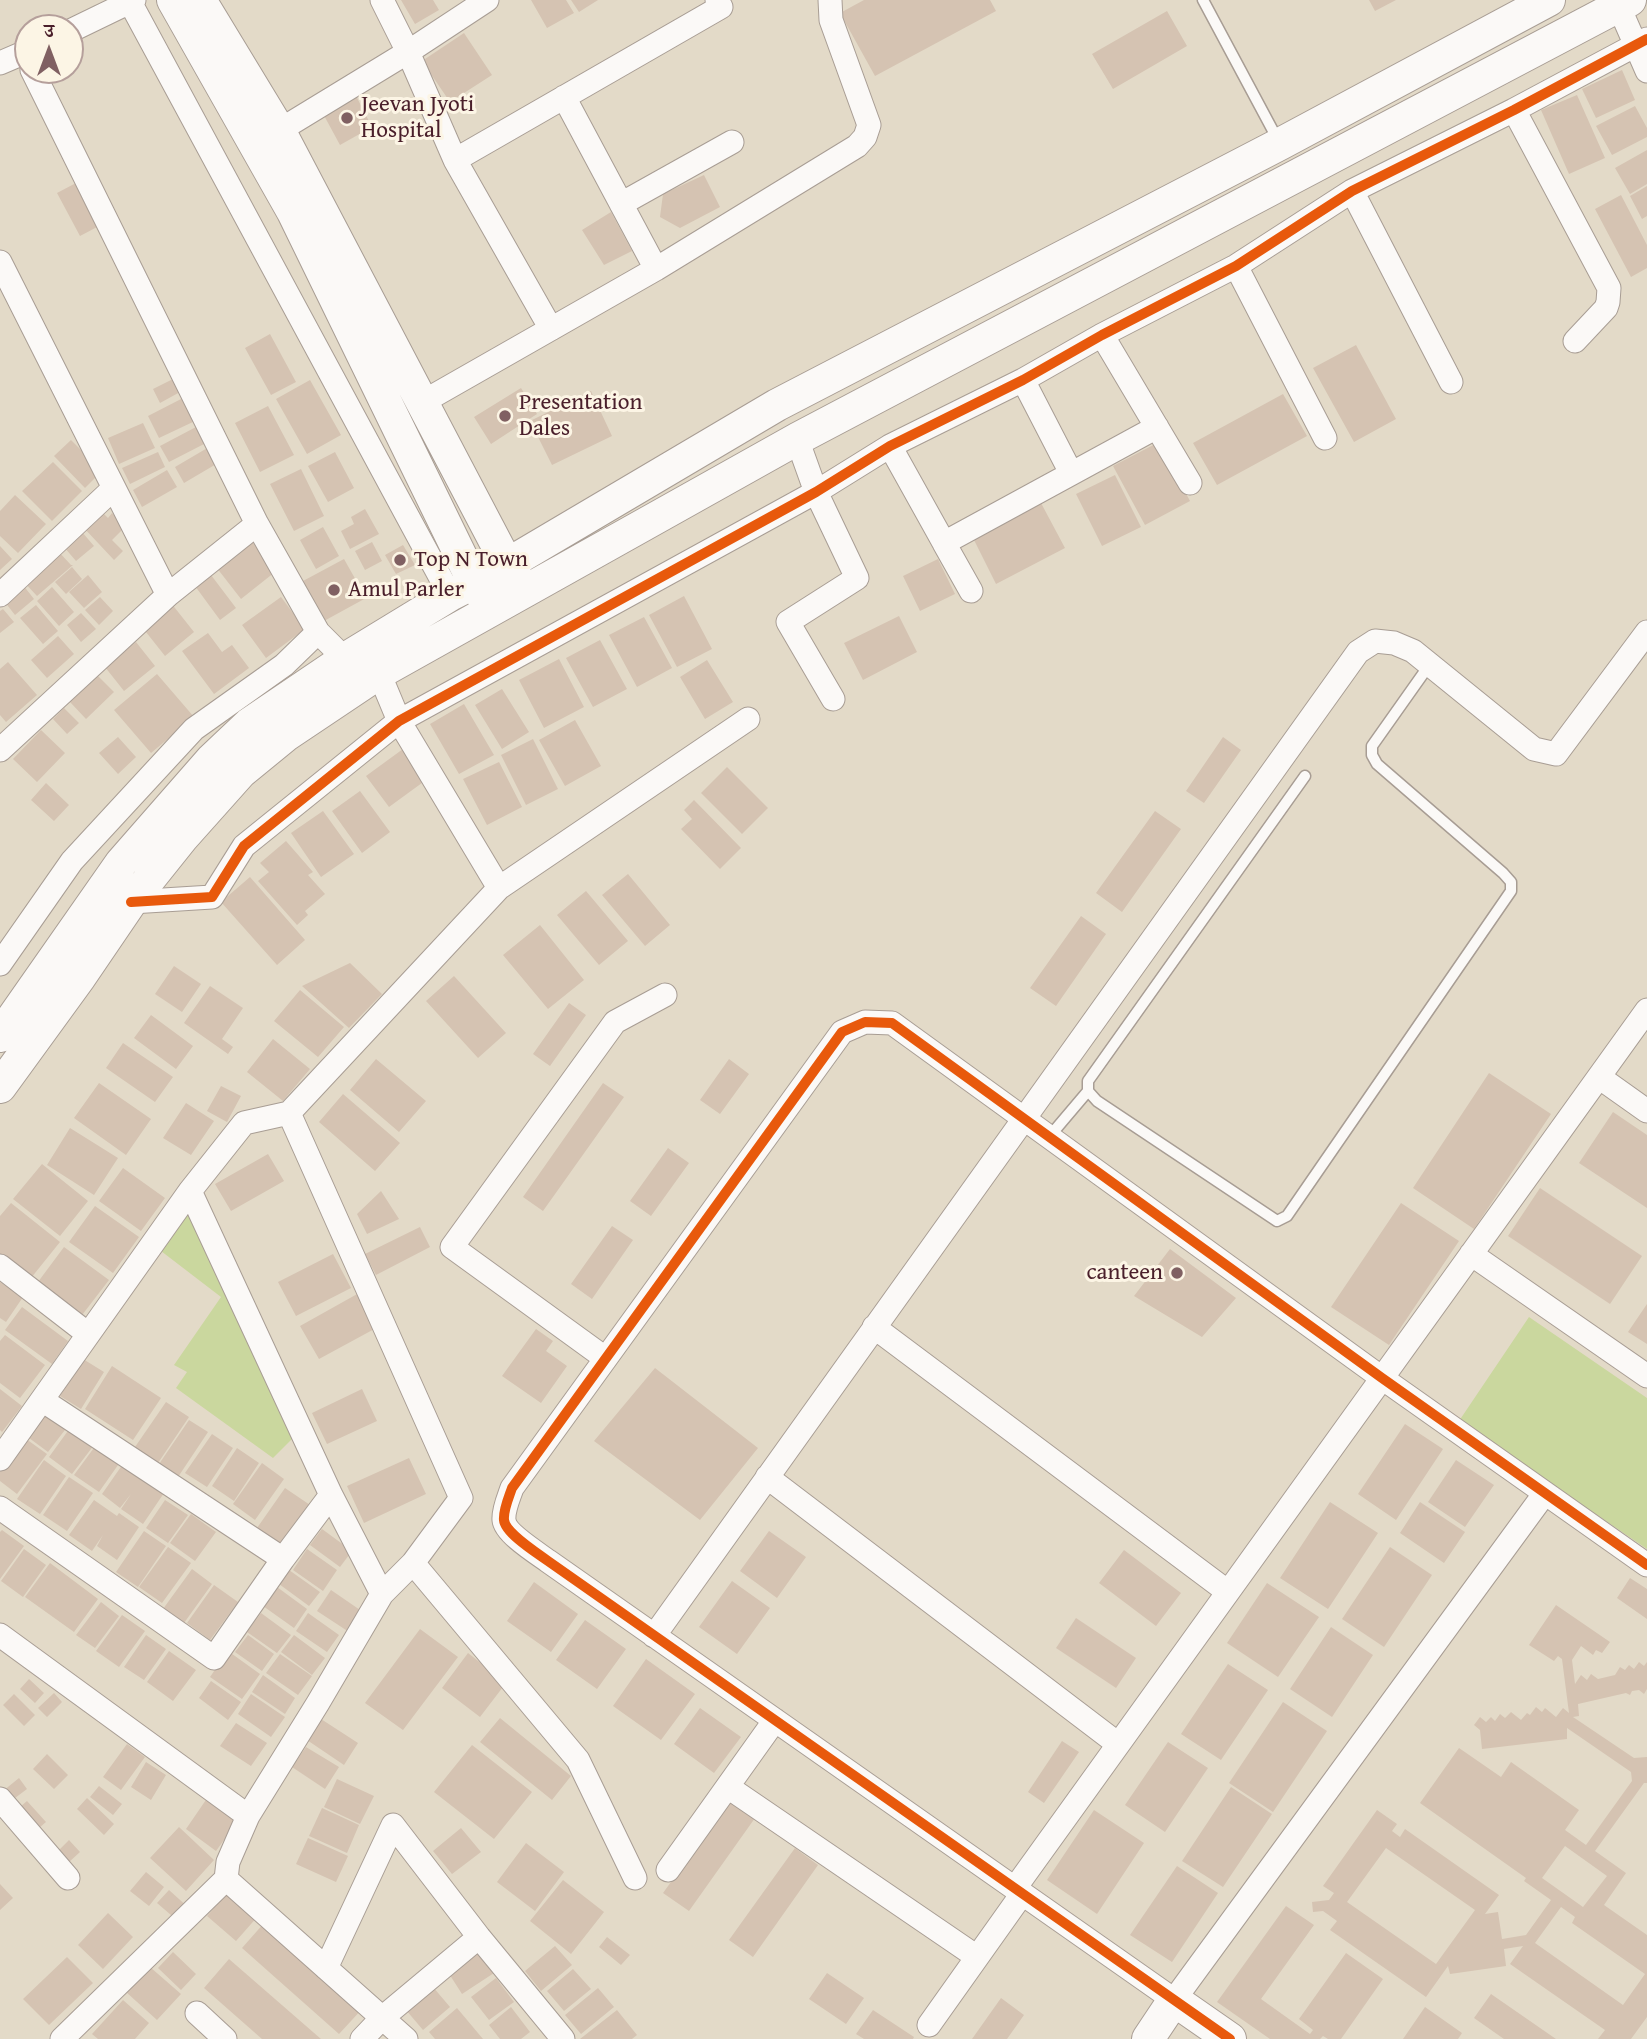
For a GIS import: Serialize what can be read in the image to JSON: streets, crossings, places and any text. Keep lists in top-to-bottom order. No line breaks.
{"places":["Jeevan Jyoti Hospital","Presentation Dales","Top N Town","Amul Parler","canteen"],"north":"top"}
